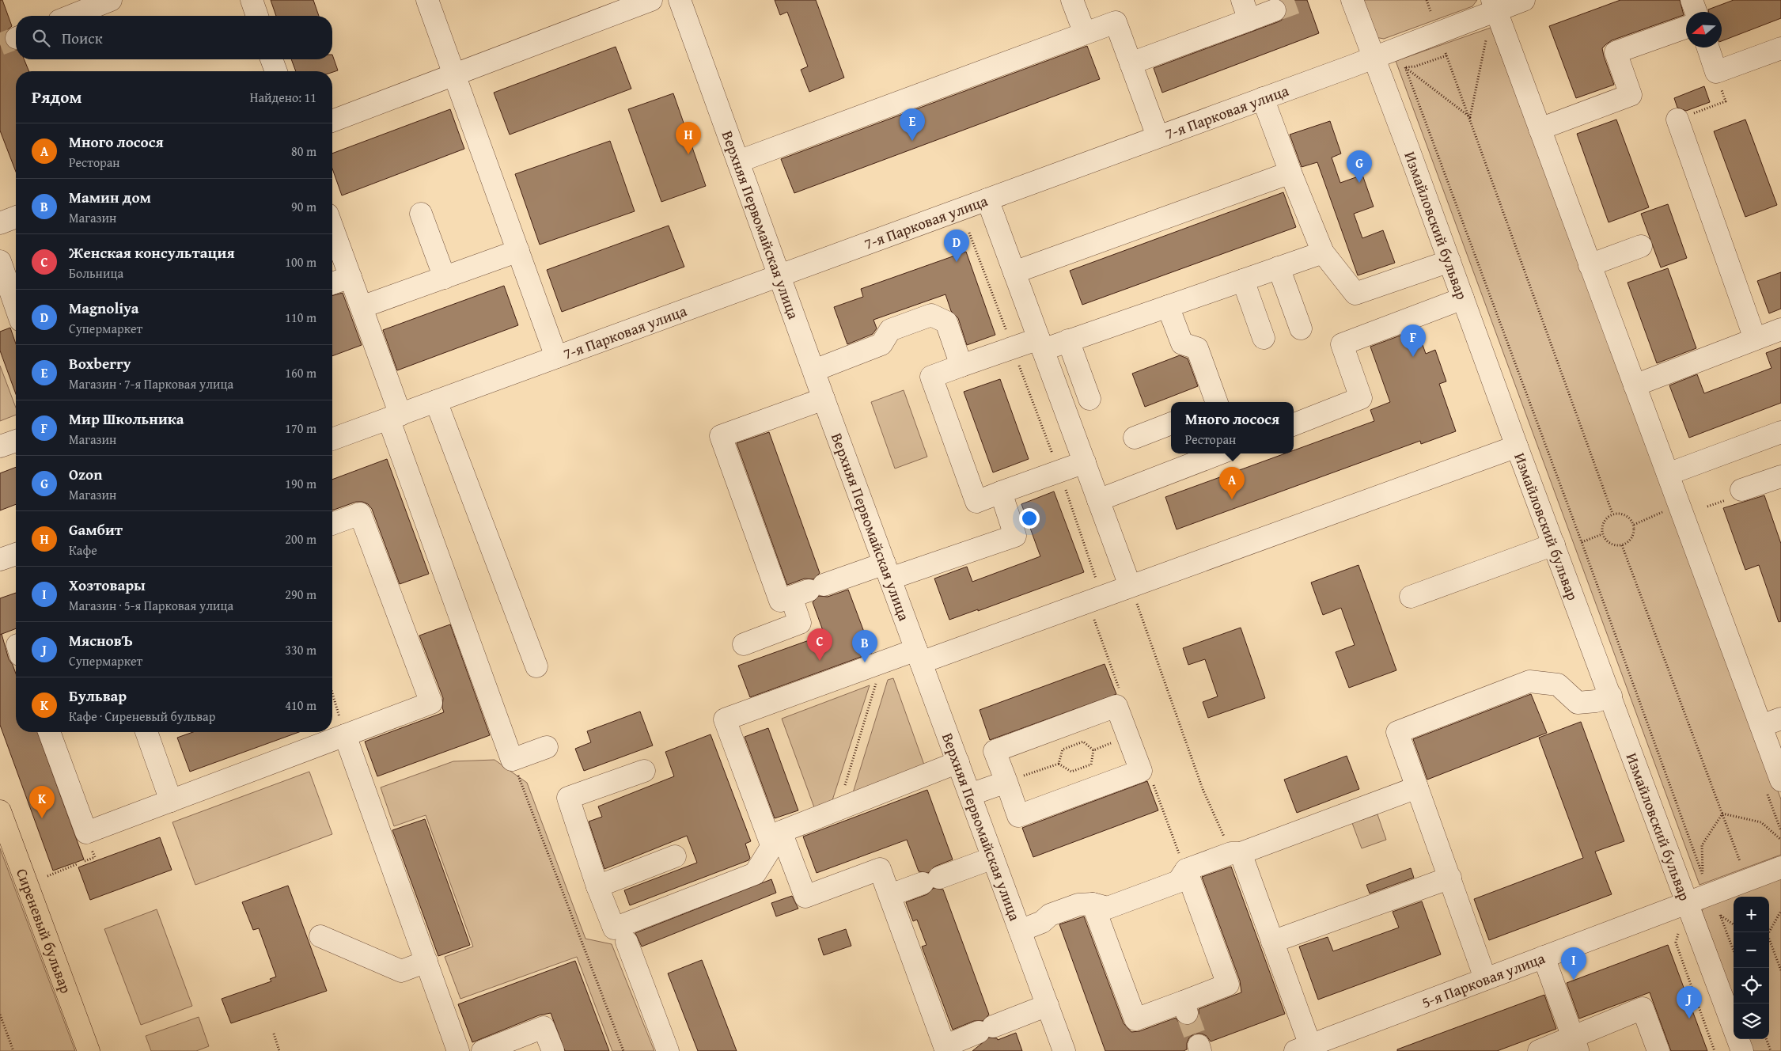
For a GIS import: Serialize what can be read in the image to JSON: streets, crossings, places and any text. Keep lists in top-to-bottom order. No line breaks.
{"streets":{"main road":["Сиреневый бульвар"],"street":["7-я Парковая улица","Верхняя Первомайская улица","Измайловский бульвар","5-я Парковая улица"]},"crossings":[["7-я Парковая улица","Верхняя Первомайская улица"],["7-я Парковая улица","Измайловский бульвар"],["Измайловский бульвар","5-я Парковая улица"]],"north":"left","page":{"search":"Поиск","heading":["Рядом","Найдено: 11"],"pins":["E","H","G","D","F","A","C","B","K","I","J"],"list":[{"mark":"A","name":"Много лосося","note":"Ресторан","value":"80 m"},{"mark":"B","name":"Мамин дом","note":"Магазин","value":"90 m"},{"mark":"C","name":"Женская консультация","note":"Больница","value":"100 m"},{"mark":"D","name":"Magnoliya","note":"Супермаркет","value":"110 m"},{"mark":"E","name":"Boxberry","note":"Магазин · 7-я Парковая улица","value":"160 m"},{"mark":"F","name":"Мир Школьника","note":"Магазин","value":"170 m"},{"mark":"G","name":"Ozon","note":"Магазин","value":"190 m"},{"mark":"H","name":"Gамбит","note":"Кафе","value":"200 m"},{"mark":"I","name":"Хозтовары","note":"Магазин · 5-я Парковая улица","value":"290 m"},{"mark":"J","name":"МясновЪ","note":"Супермаркет","value":"330 m"},{"mark":"K","name":"Бульвар","note":"Кафе · Сиреневый бульвар","value":"410 m"}],"popup":["Много лосося","Ресторан"],"map_buttons":["+","−"]}}
